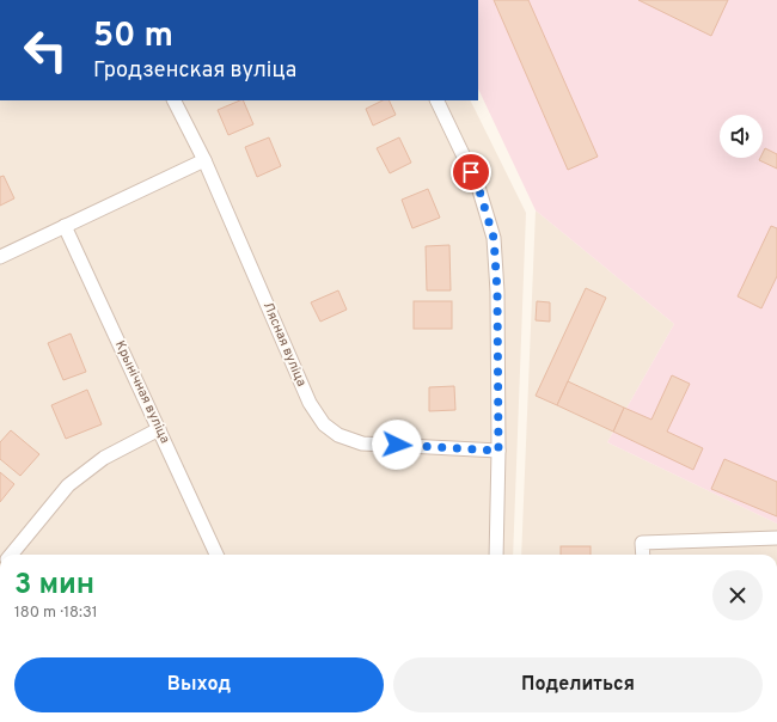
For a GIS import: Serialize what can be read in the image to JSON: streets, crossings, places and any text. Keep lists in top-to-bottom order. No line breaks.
{"streets":{"street":["Лясная вуліца","Крынічная вуліца"]},"page":{"turn":["50 m","Гродзенская вуліца"],"heading":["3 мин","180 m · 18:31"],"buttons":["Выход","Поделиться"]}}
